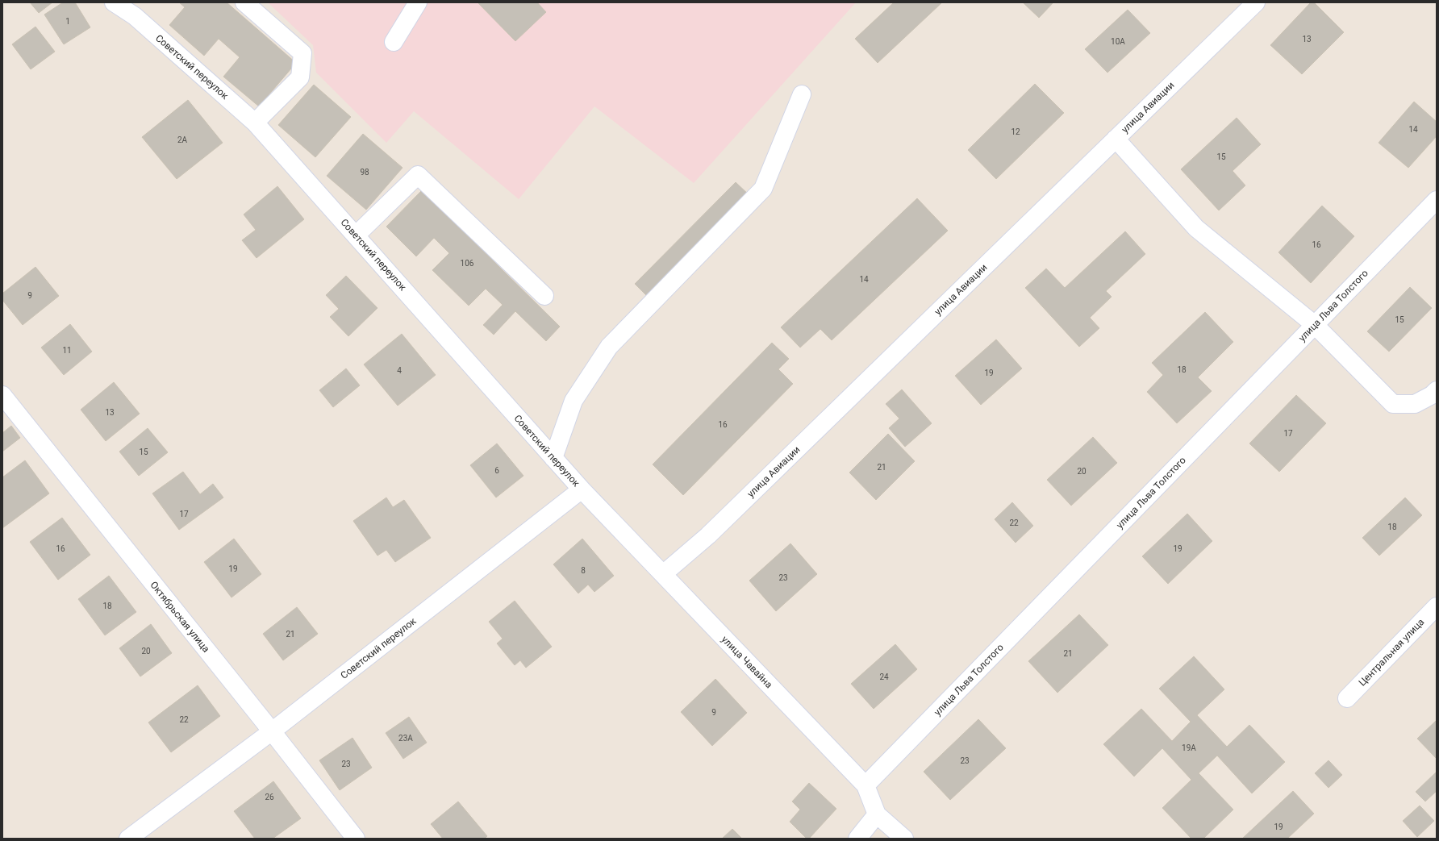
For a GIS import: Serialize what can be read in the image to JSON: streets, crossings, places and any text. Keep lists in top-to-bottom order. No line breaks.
{"streets":{"street":["Советский переулок","улица Авиации","улица Льва Толстого","Октябрьская улица","Центральная улица","улица Чавайна"]},"crossings":[["Советский переулок","Октябрьская улица"],["Советский переулок","улица Чавайна"],["улица Авиации","улица Чавайна"],["улица Льва Толстого","улица Чавайна"]],"house_numbers":["1","13","10А","14","12","2А","15","98","16","106","14","9","15","11","18","4","19","13","16","17","15","21","6","20","17","22","18","16","19","19","8","23","18","21","20","21","24","9","22","23А","19А","23","23","26","19"]}
